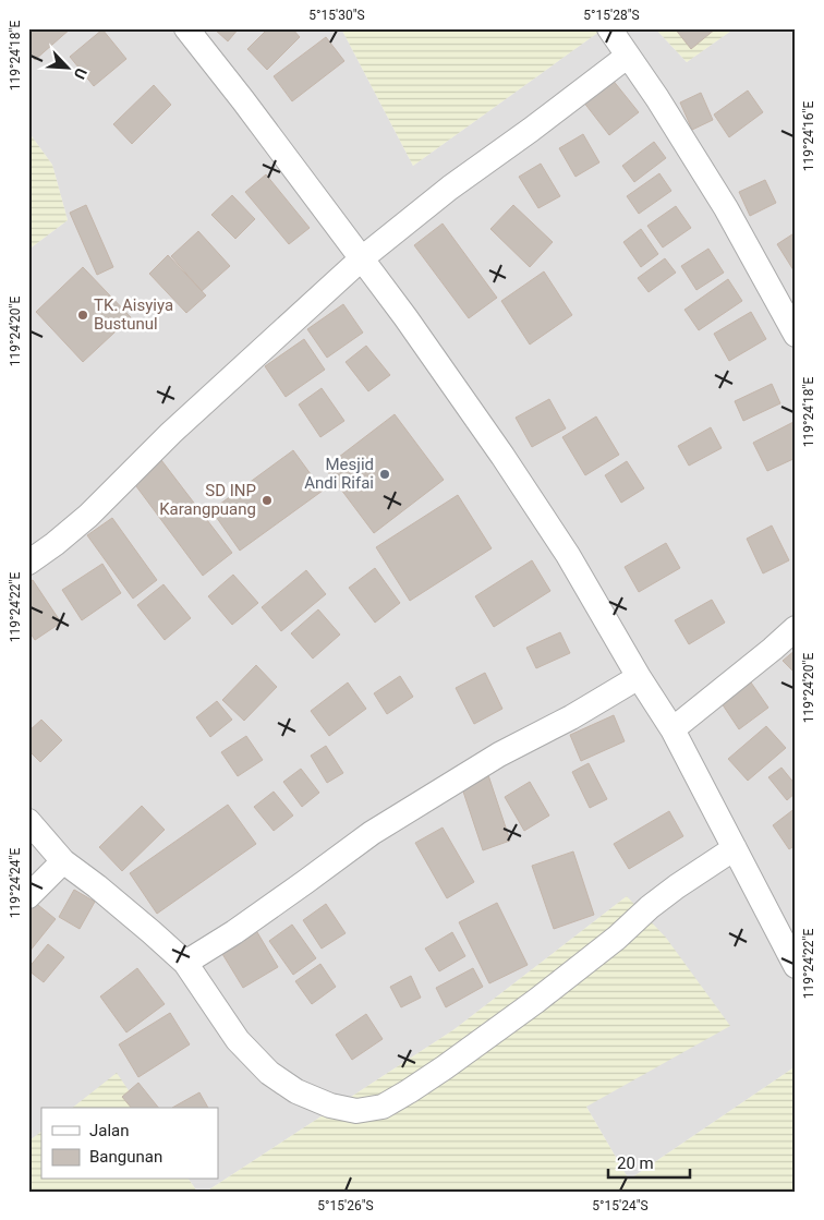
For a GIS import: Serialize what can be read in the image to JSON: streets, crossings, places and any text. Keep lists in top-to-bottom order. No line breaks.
{"places":["TK. Aisyiya Bustunul","Mesjid Andi Rifai","SD INP Karangpuang"],"legend":["Jalan","Bangunan"],"scale_bar":"20 m","north":"bottom right","coordinates":["5°15'30\"S","5°15'28\"S","119°24'18\"E","119°24'16\"E","119°24'20\"E","119°24'22\"E","119°24'24\"E","5°15'26\"S","5°15'24\"S"]}
